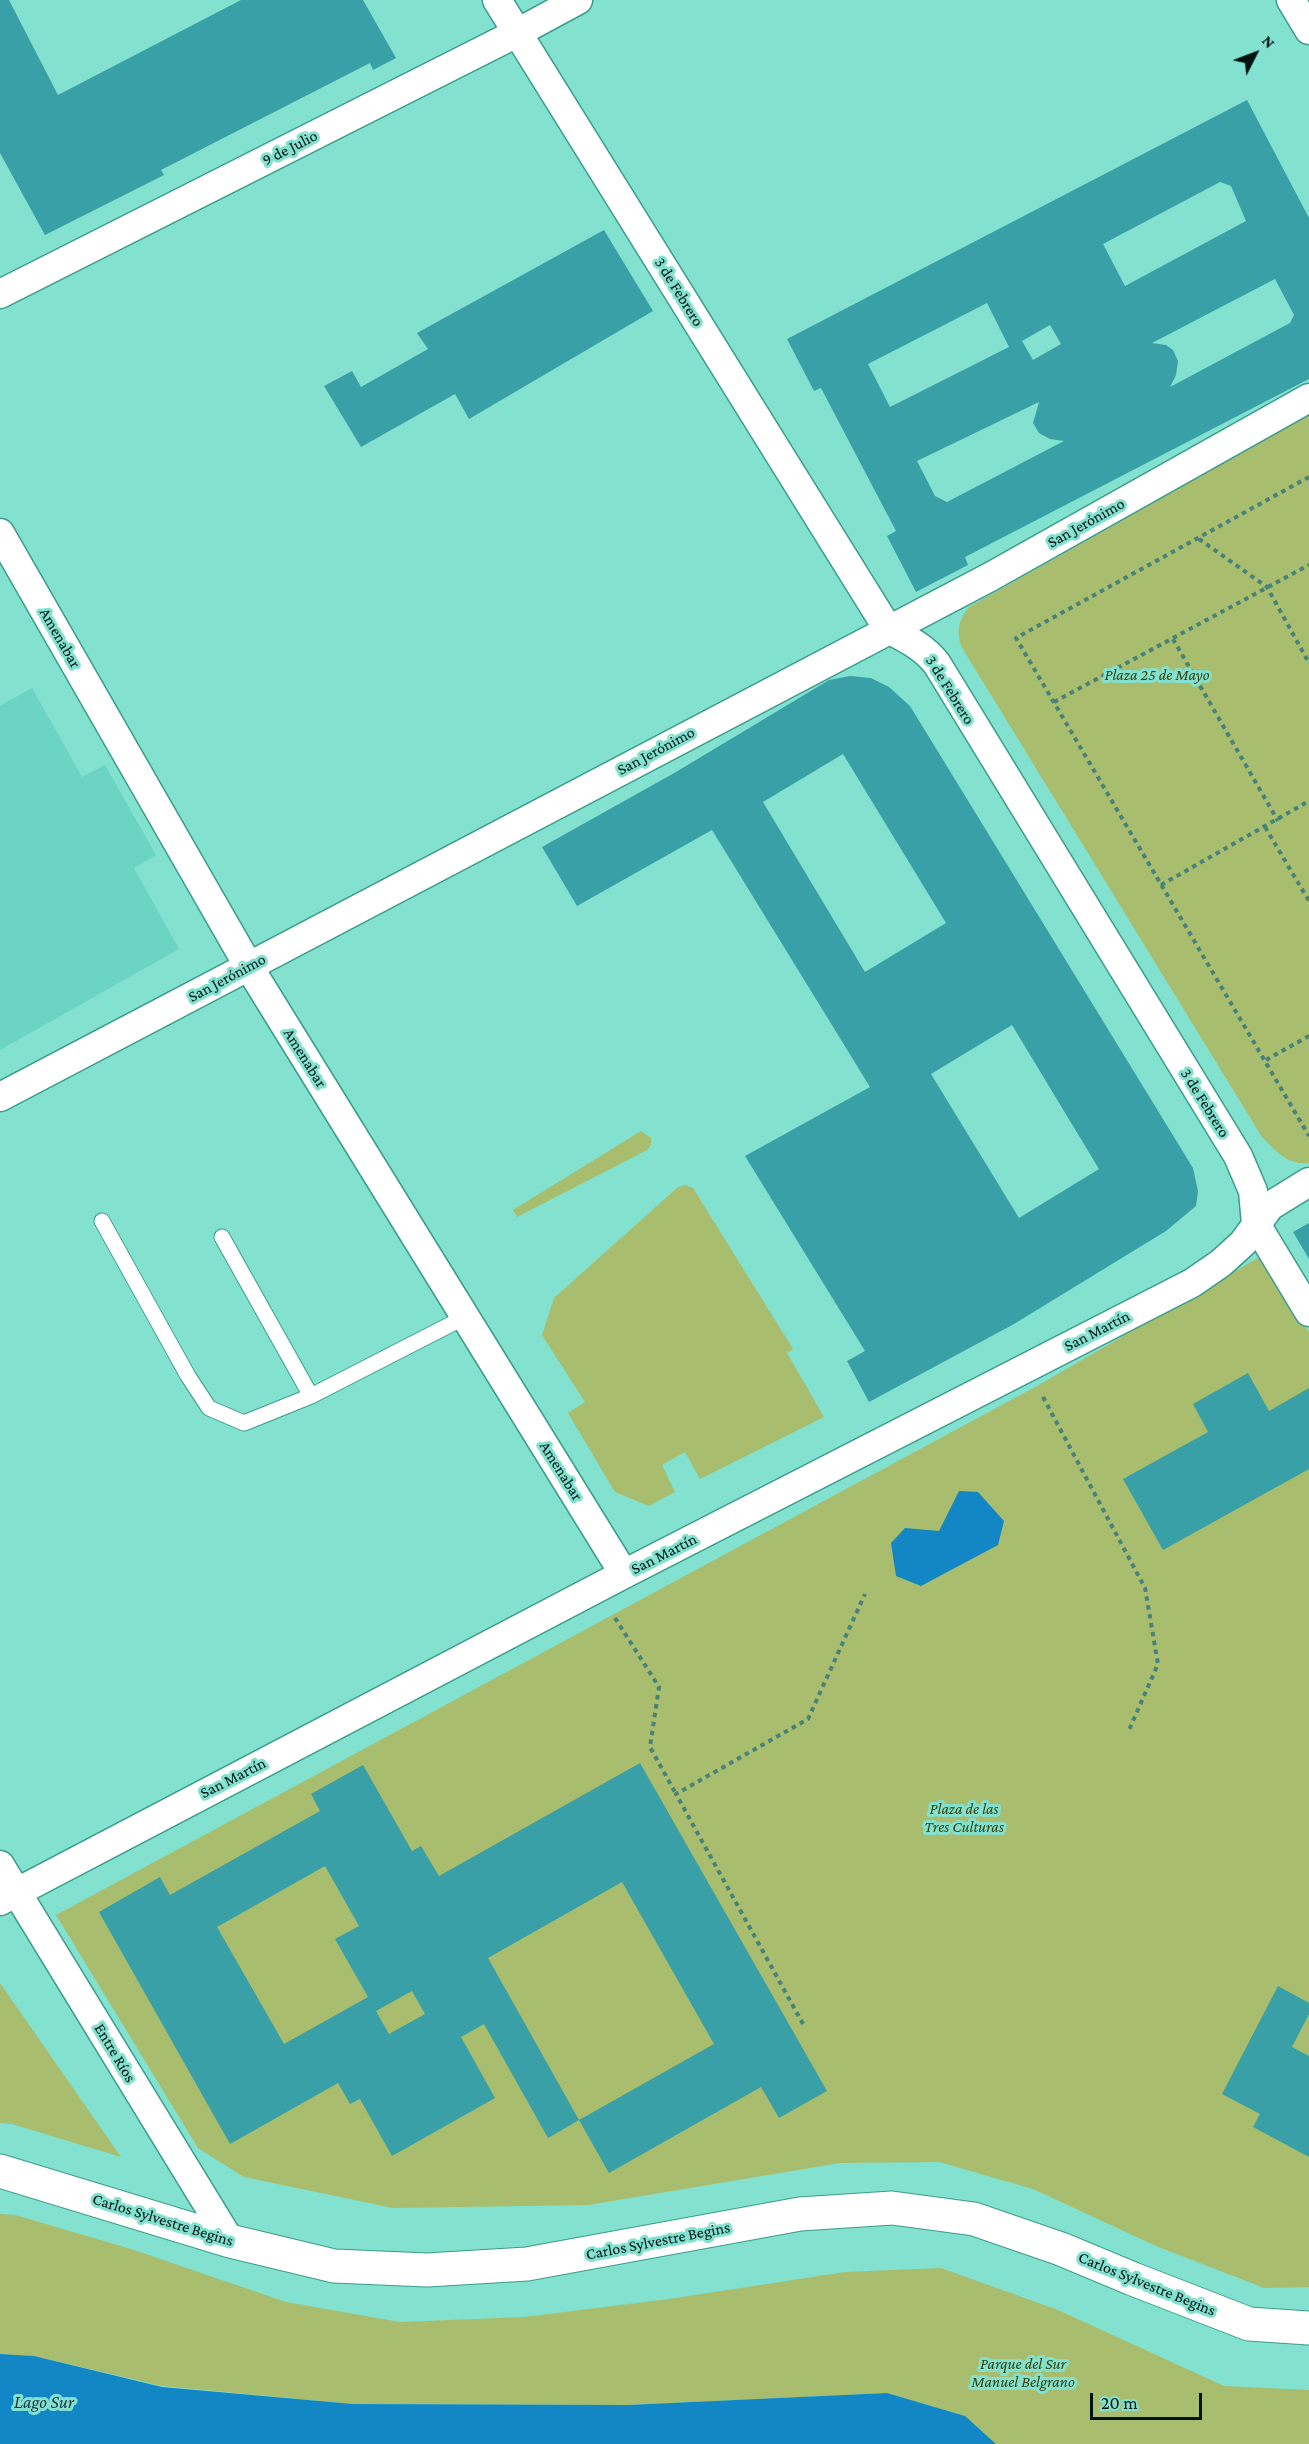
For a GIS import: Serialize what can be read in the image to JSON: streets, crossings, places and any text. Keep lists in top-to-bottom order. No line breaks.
{"streets":{"main road":["Carlos Sylvestre Begins"],"street":["9 de Julio","3 de Febrero","San Jerónimo","Amenabar","San Martín","Entre Ríos"]},"crossings":[["9 de Julio","3 de Febrero"],["3 de Febrero","San Jerónimo"],["3 de Febrero","San Martín"],["San Jerónimo","Amenabar"],["Amenabar","San Martín"],["San Martín","Entre Ríos"],["Entre Ríos","Carlos Sylvestre Begins"]],"water":["Lago Sur"],"parks":["Plaza 25 de Mayo","Plaza de las Tres Culturas","Parque del Sur Manuel Belgrano"],"scale_bar":"20 m","north":"top right"}
